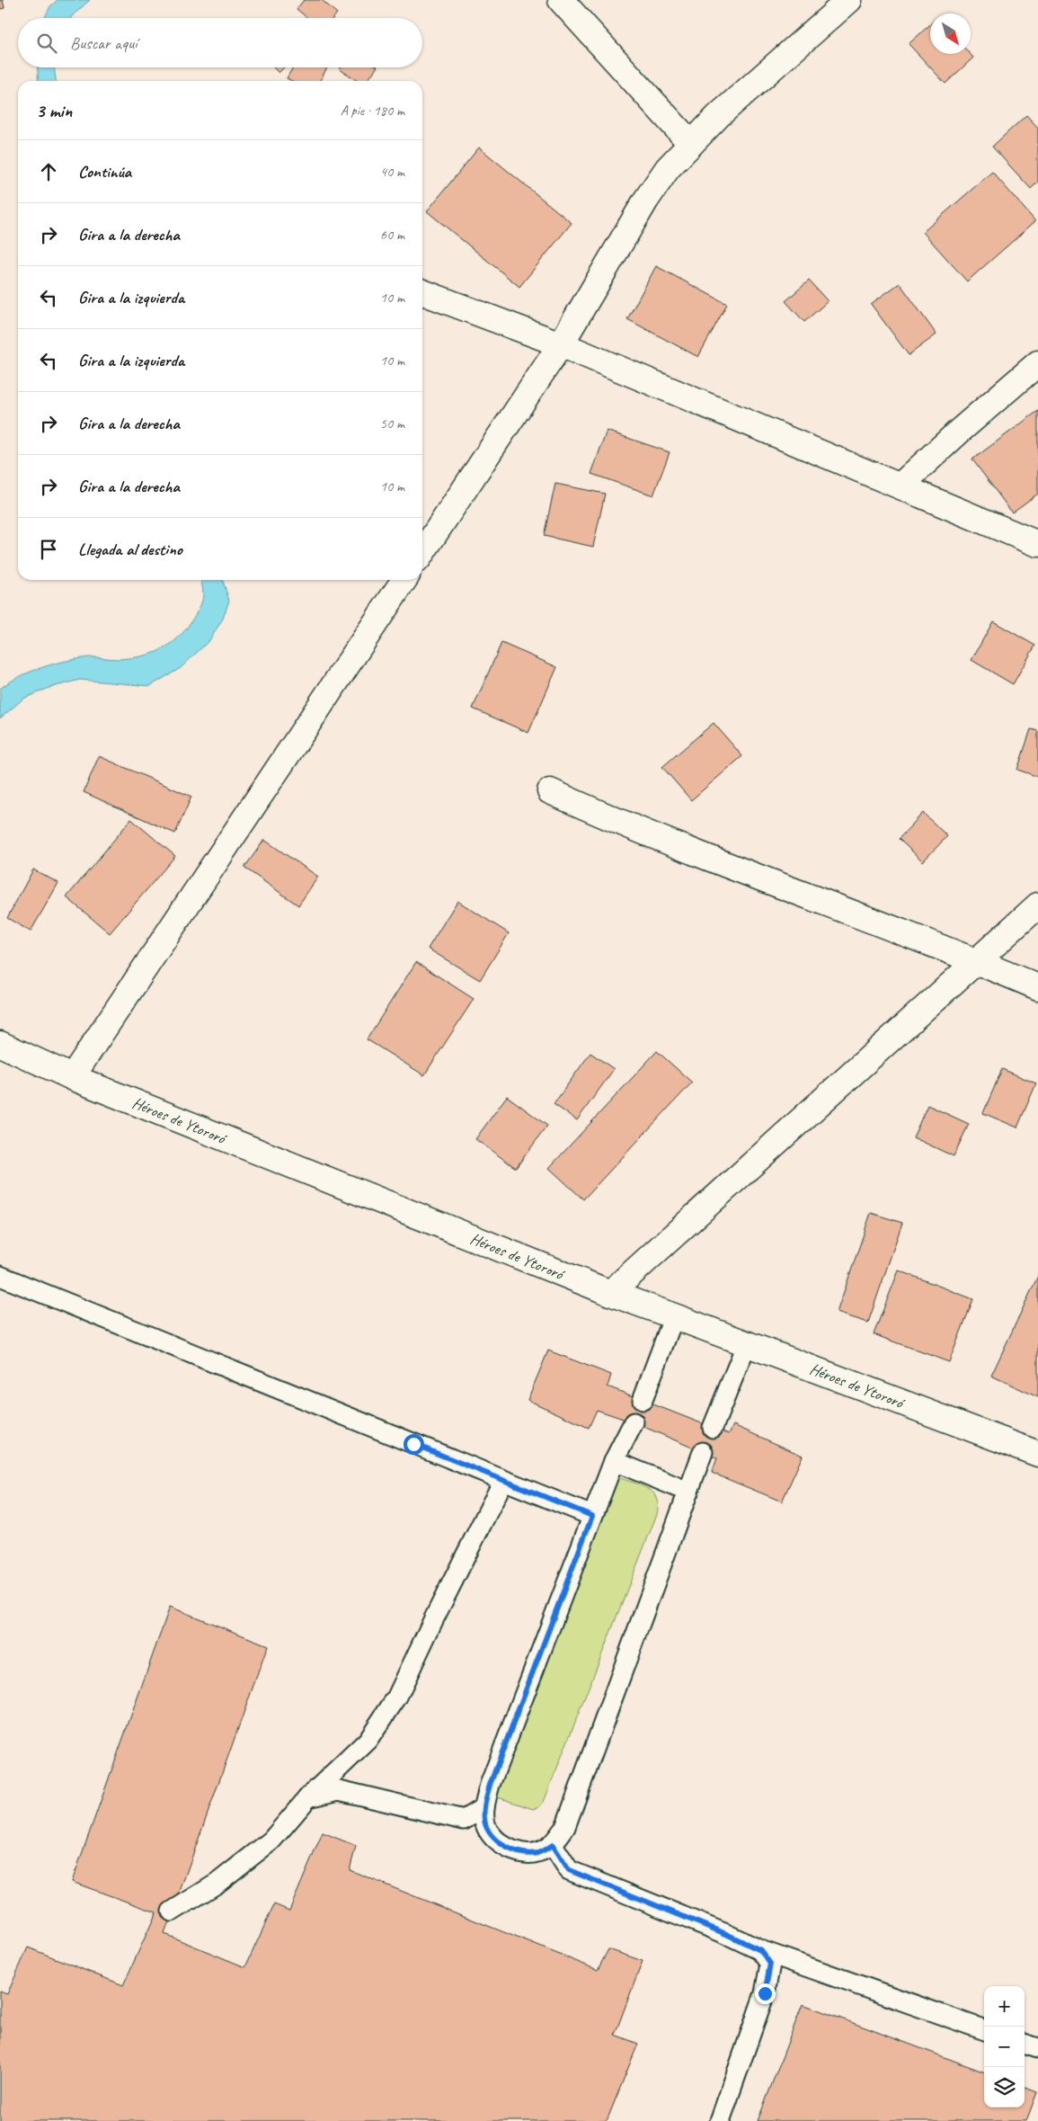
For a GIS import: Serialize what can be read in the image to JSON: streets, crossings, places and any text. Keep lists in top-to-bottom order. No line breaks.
{"streets":{"street":["Héroes de Ytororó"]},"north":"bottom right","page":{"search":"Buscar aquí","heading":["3 min","A pie · 180 m"],"list":[["Continúa","40 m"],["Gira a la derecha","60 m"],["Gira a la izquierda","10 m"],["Gira a la izquierda","10 m"],["Gira a la derecha","50 m"],["Gira a la derecha","10 m"],"Llegada al destino"],"map_buttons":["+","−"]}}
